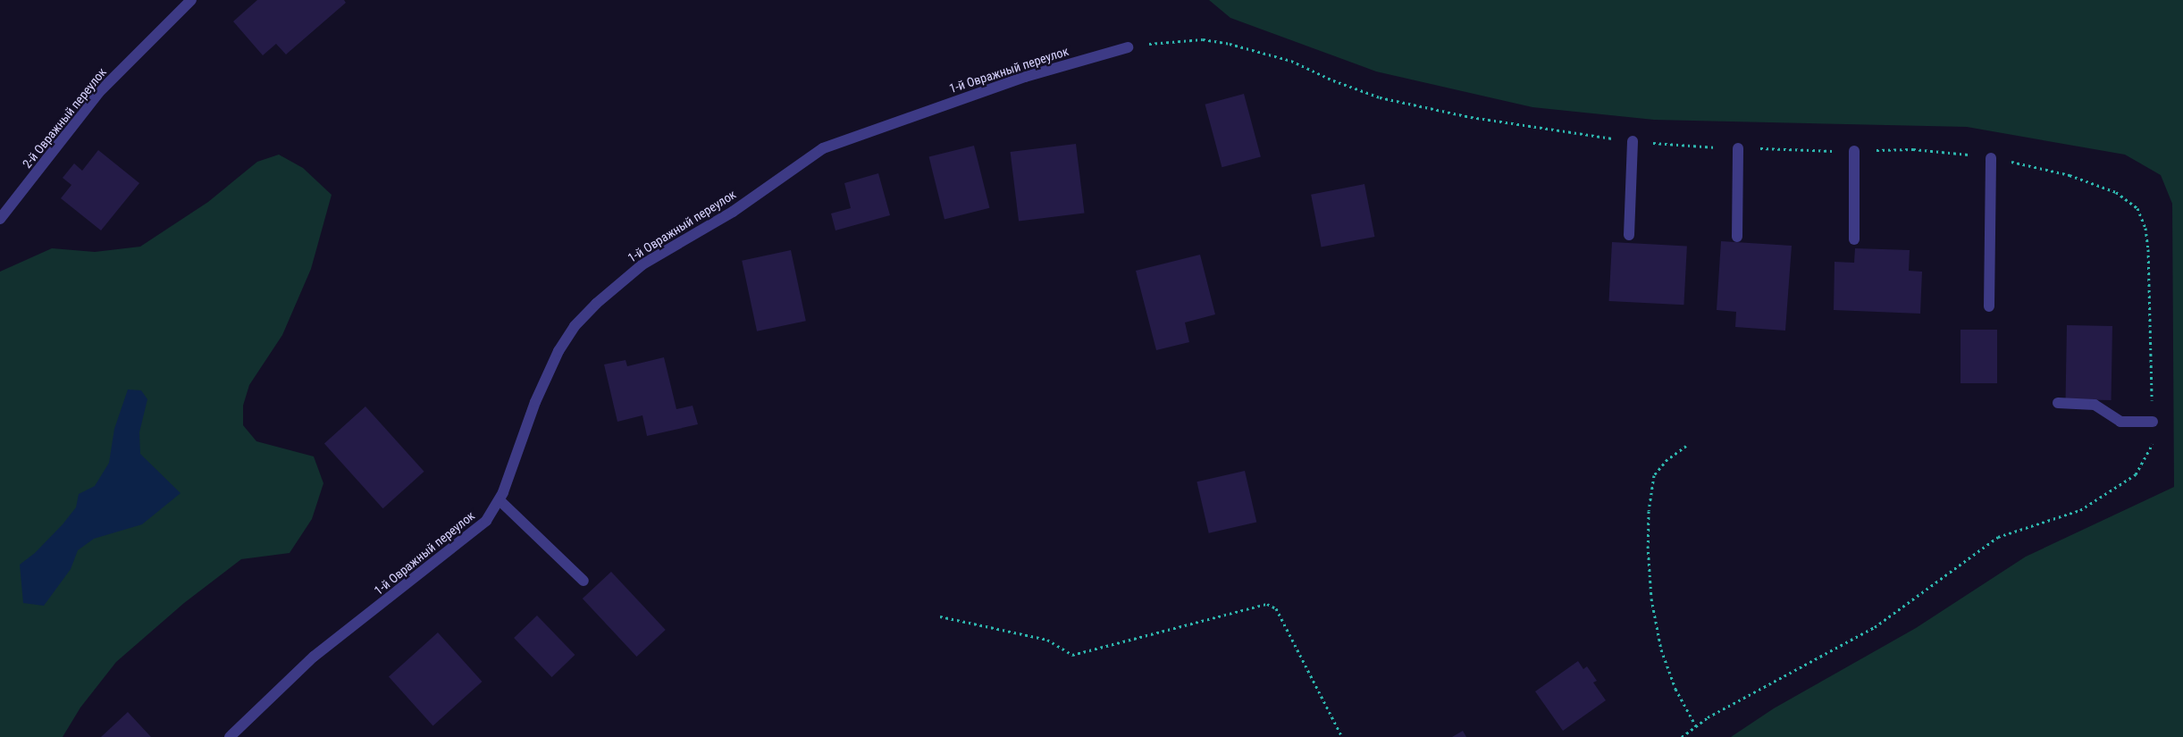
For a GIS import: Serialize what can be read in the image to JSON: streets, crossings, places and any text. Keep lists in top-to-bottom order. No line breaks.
{"streets":{"street":["1-й Овражный переулок","2-й Овражный переулок"]}}
